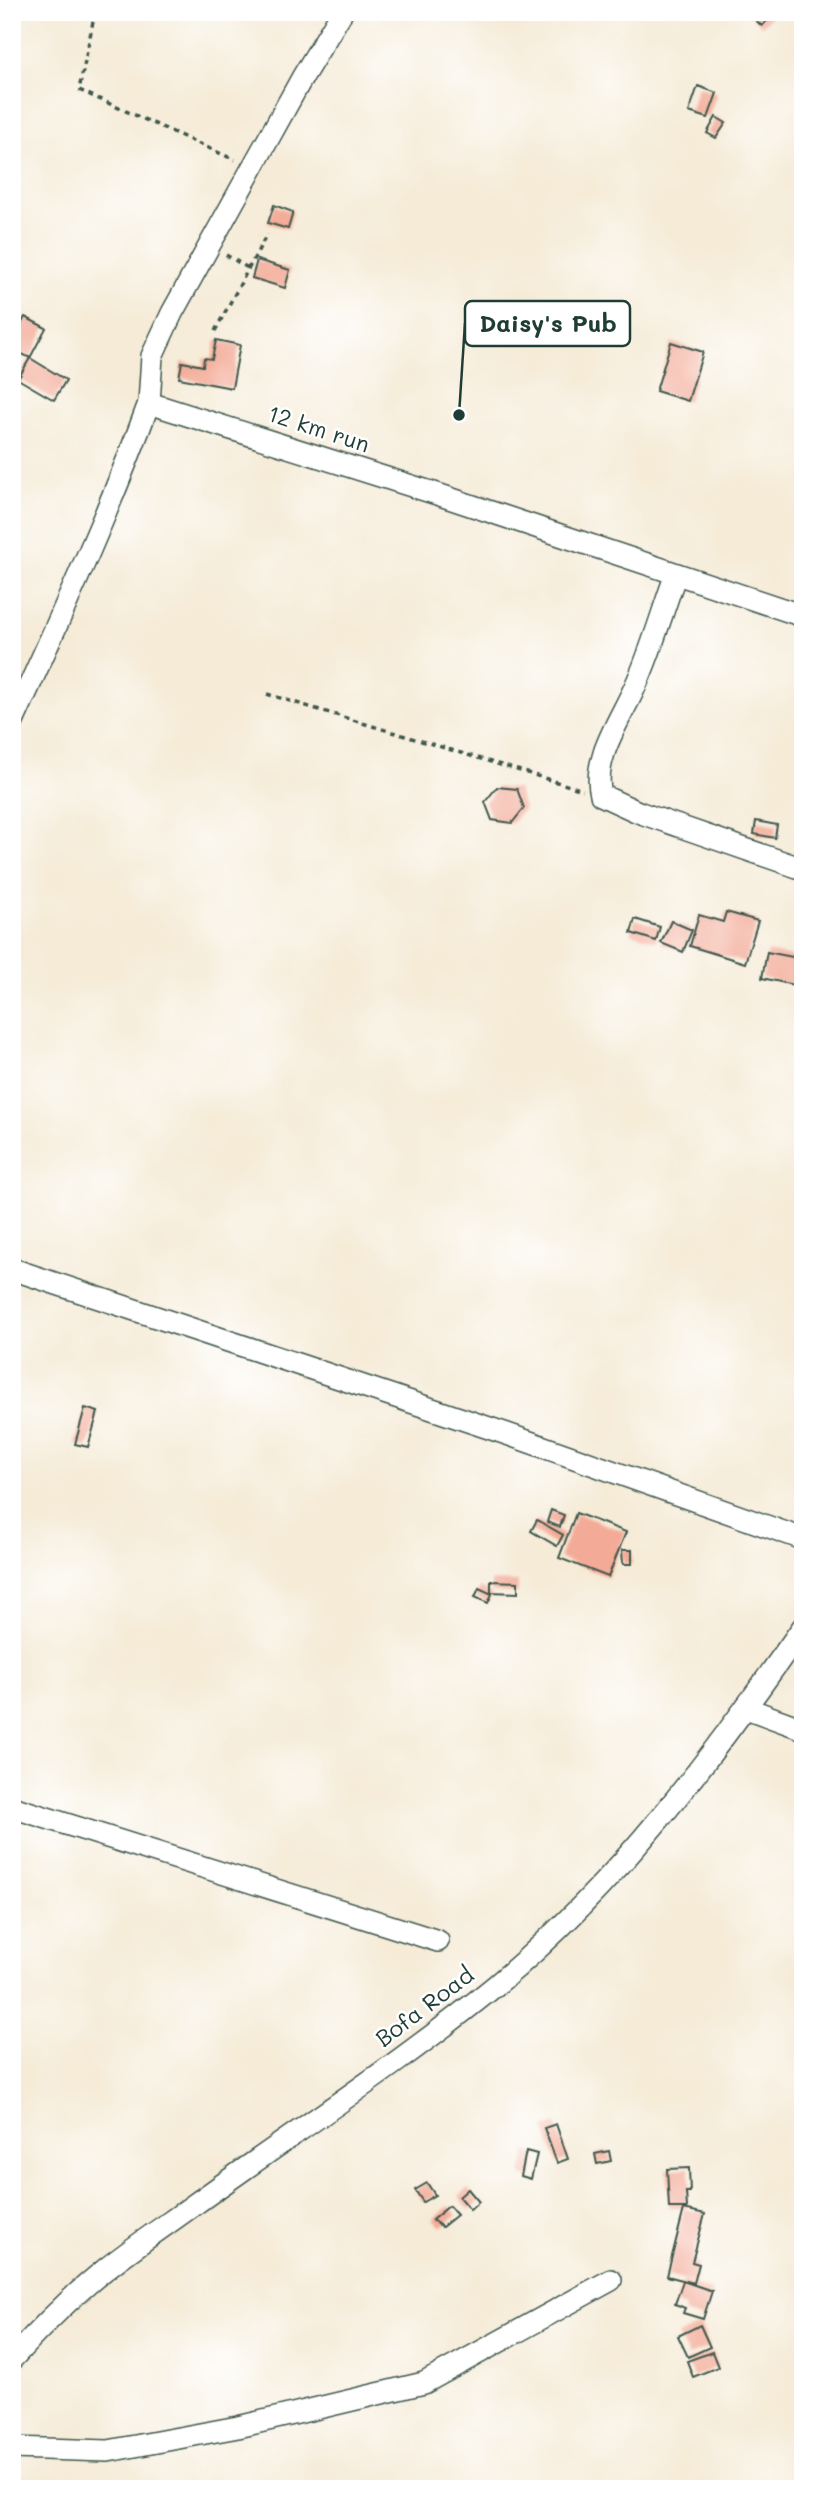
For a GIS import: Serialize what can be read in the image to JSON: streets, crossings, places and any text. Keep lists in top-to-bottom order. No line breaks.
{"streets":{"street":["12 km run","Bofa Road"]},"places":["Daisy's Pub"]}
